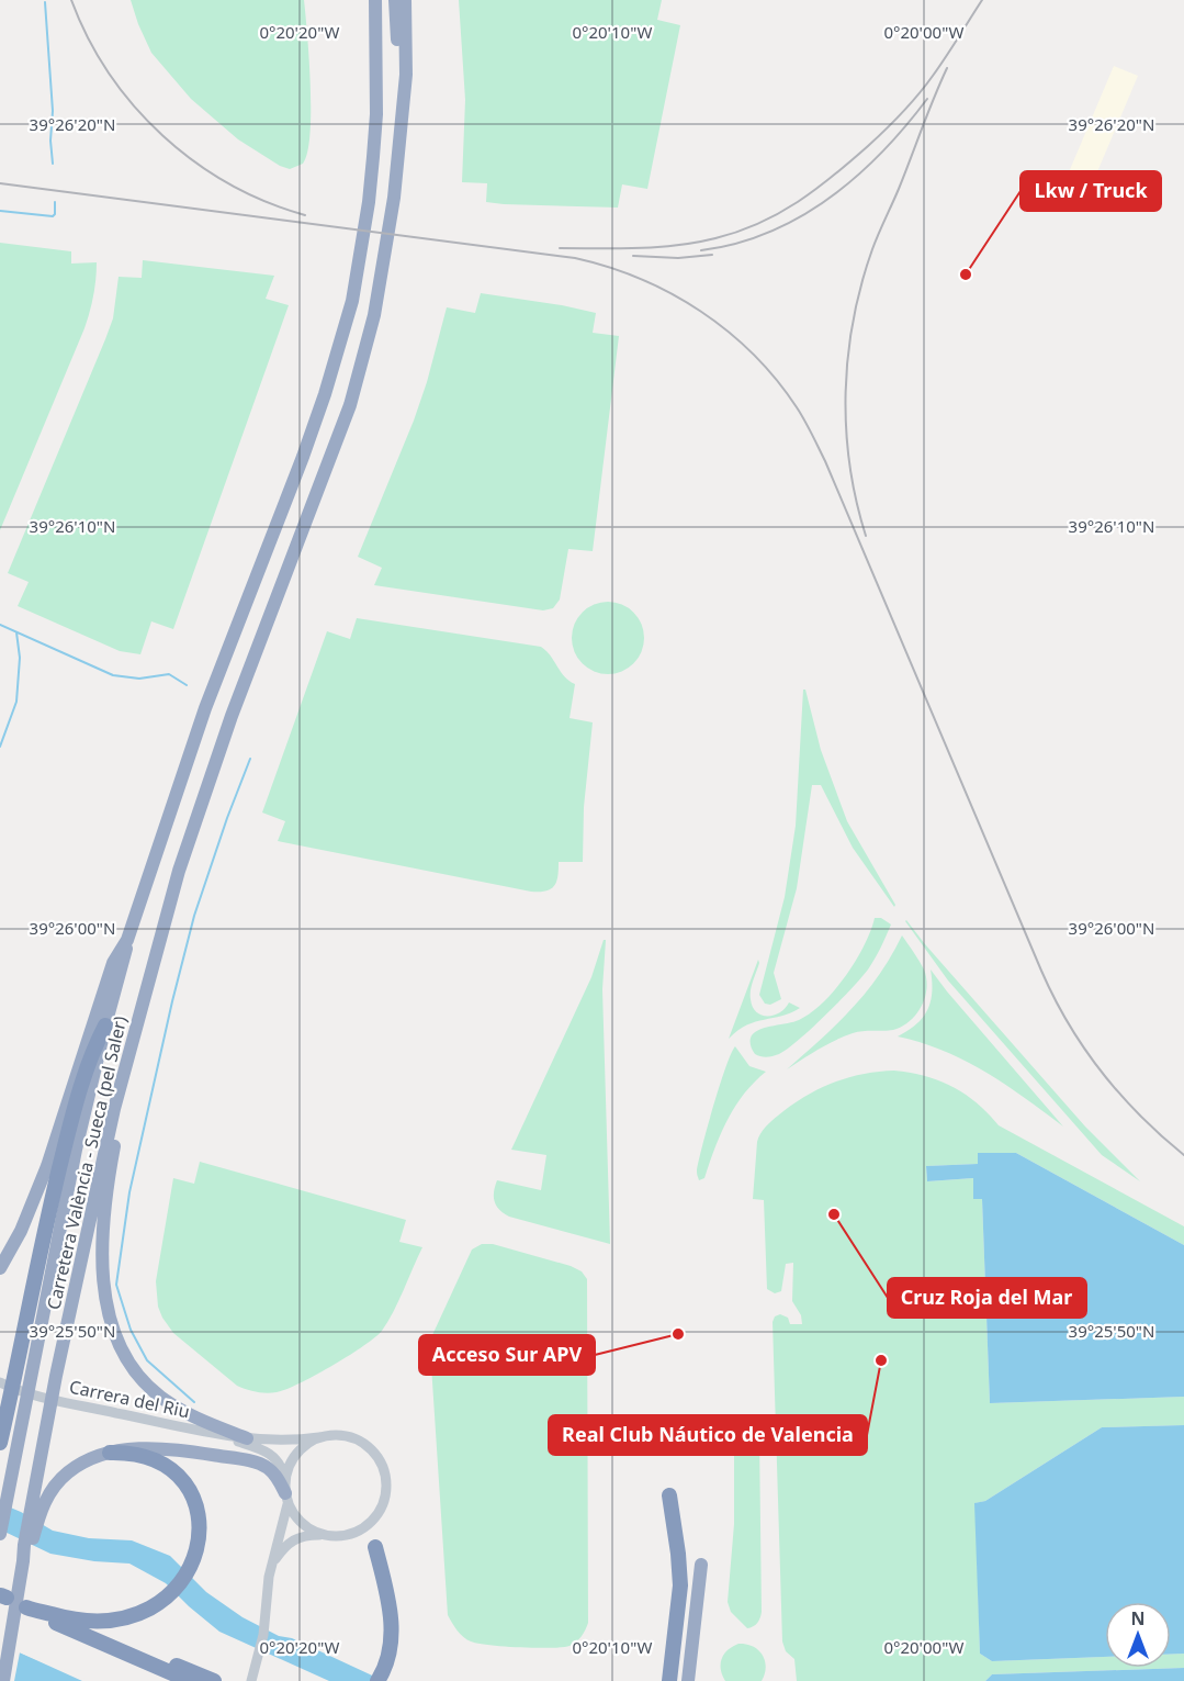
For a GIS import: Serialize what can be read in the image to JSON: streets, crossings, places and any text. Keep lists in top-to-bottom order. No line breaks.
{"streets":{"highway":["Carretera València - Sueca (pel Saler)"],"street":["Carrera del Riu"]},"places":["Lkw / Truck","Cruz Roja del Mar","Acceso Sur APV","Real Club Náutico de Valencia"],"north":"top","coordinates":["0°20'20\"W","0°20'10\"W","0°20'00\"W","39°26'20\"N","39°26'10\"N","39°26'00\"N","39°25'50\"N"]}
